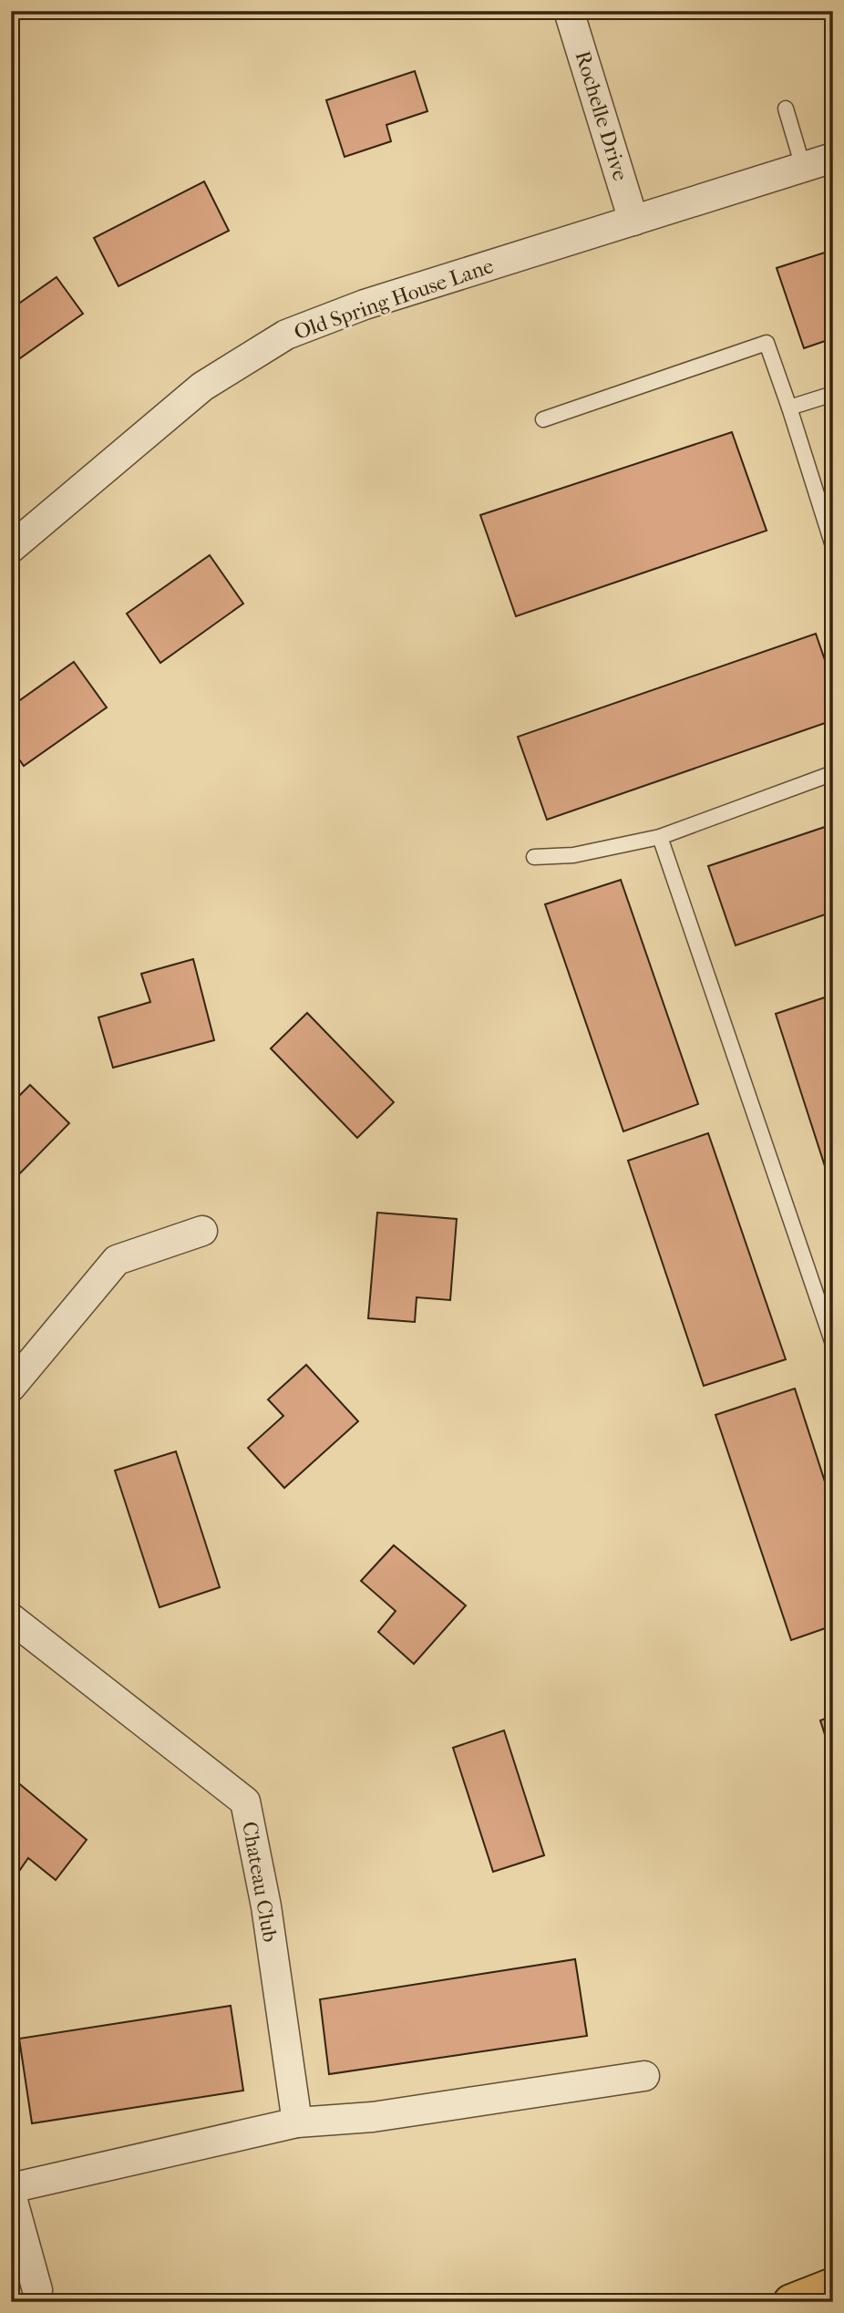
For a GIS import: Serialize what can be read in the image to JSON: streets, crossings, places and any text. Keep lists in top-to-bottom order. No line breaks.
{"streets":{"street":["Rochelle Drive","Old Spring House Lane","Chateau Club"]},"crossings":[["Rochelle Drive","Old Spring House Lane"]]}
